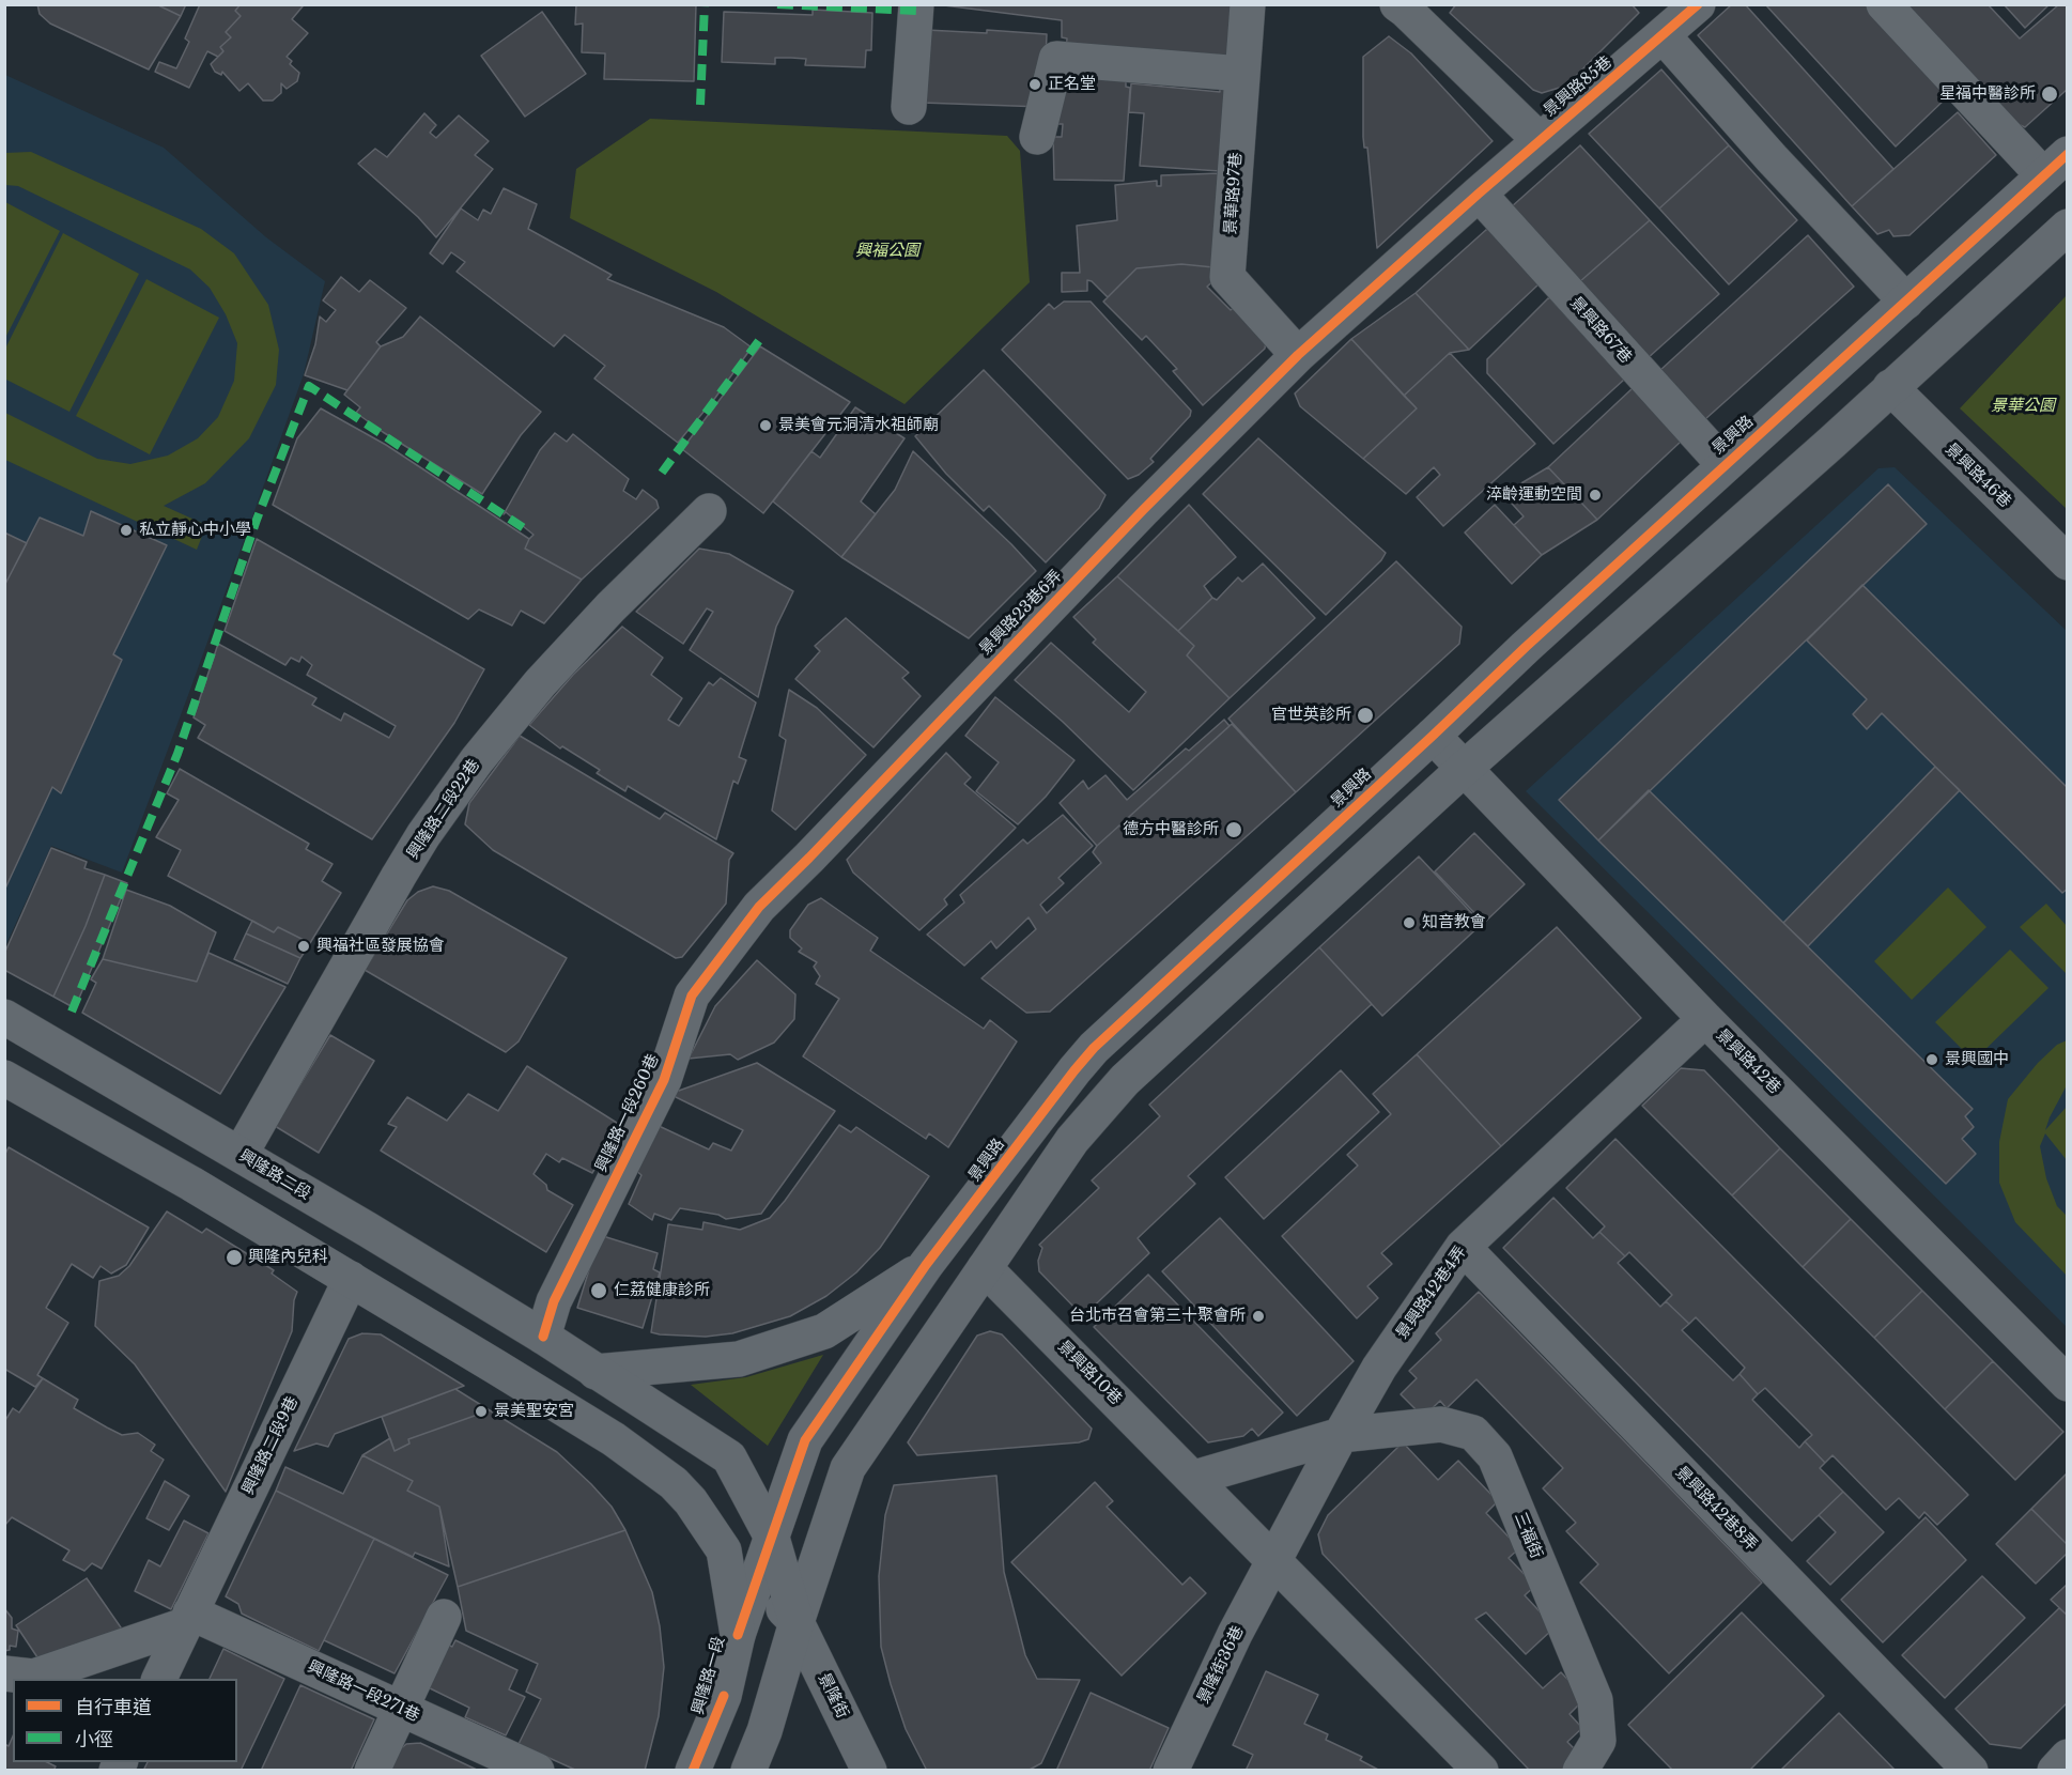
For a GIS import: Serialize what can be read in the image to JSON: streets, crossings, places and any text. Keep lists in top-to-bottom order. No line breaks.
{"streets":{"street":["景興路85巷","景華路97巷","景興路67巷","景興路","景興路46巷","景興路23巷6弄","興隆路二段22巷","景興路42巷","興隆路一段260巷","興隆路二段","景興路42巷4弄","景興路10巷","興隆路二段9巷","景興路42巷8弄","三福街","景隆街36巷","興隆路一段","興隆路一段271巷","景隆街"]},"crossings":[["景興路85巷","景華路97巷"],["景興路85巷","景興路67巷"],["景興路85巷","景興路23巷6弄"],["景華路97巷","景興路23巷6弄"],["景興路67巷","景興路"],["景興路","景興路42巷"],["景興路","興隆路一段"],["景興路23巷6弄","興隆路一段260巷"],["興隆路二段22巷","興隆路二段"],["景興路42巷","景興路42巷4弄"],["興隆路一段260巷","興隆路二段"],["景興路42巷4弄","景興路10巷"],["景興路42巷4弄","景興路42巷8弄"],["景興路42巷4弄","三福街"],["景興路42巷4弄","景隆街36巷"],["景興路10巷","景隆街36巷"],["興隆路二段9巷","興隆路一段"],["興隆路二段9巷","興隆路一段271巷"]],"parks":["興福公園","景華公園"],"places":["正名堂","星福中醫診所","景美會元洞清水祖師廟","淬齡運動空間","私立靜心中小學","官世英診所","德方中醫診所","知音教會","興福社區發展協會","景興國中","興隆內兒科","仁荔健康診所","台北市召會第三十聚會所","景美聖安宮"],"legend":["自行車道","小徑"]}
